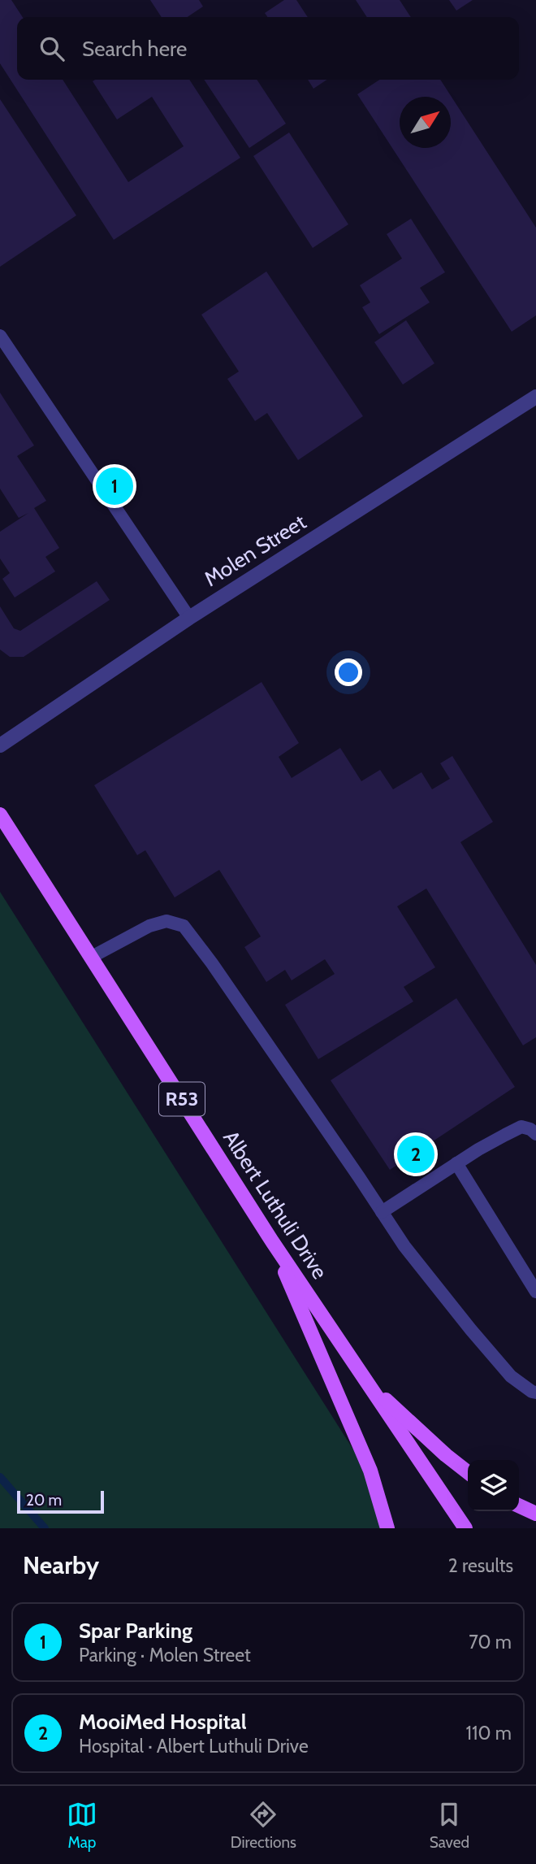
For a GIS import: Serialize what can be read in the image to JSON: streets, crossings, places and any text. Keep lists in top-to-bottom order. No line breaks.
{"streets":{"main road":["R53","Albert Luthuli Drive"],"street":["Molen Street"]},"scale_bar":"20 m","north":"top right","page":{"search":"Search here","pins":["1","2"],"scale":"20 m","heading":["Nearby","2 results"],"list":[{"mark":"1","name":"Spar Parking","note":"Parking · Molen Street","value":"70 m"},{"mark":"2","name":"MooiMed Hospital","note":"Hospital · Albert Luthuli Drive","value":"110 m"}],"nav":["Map","Directions","Saved"]}}
